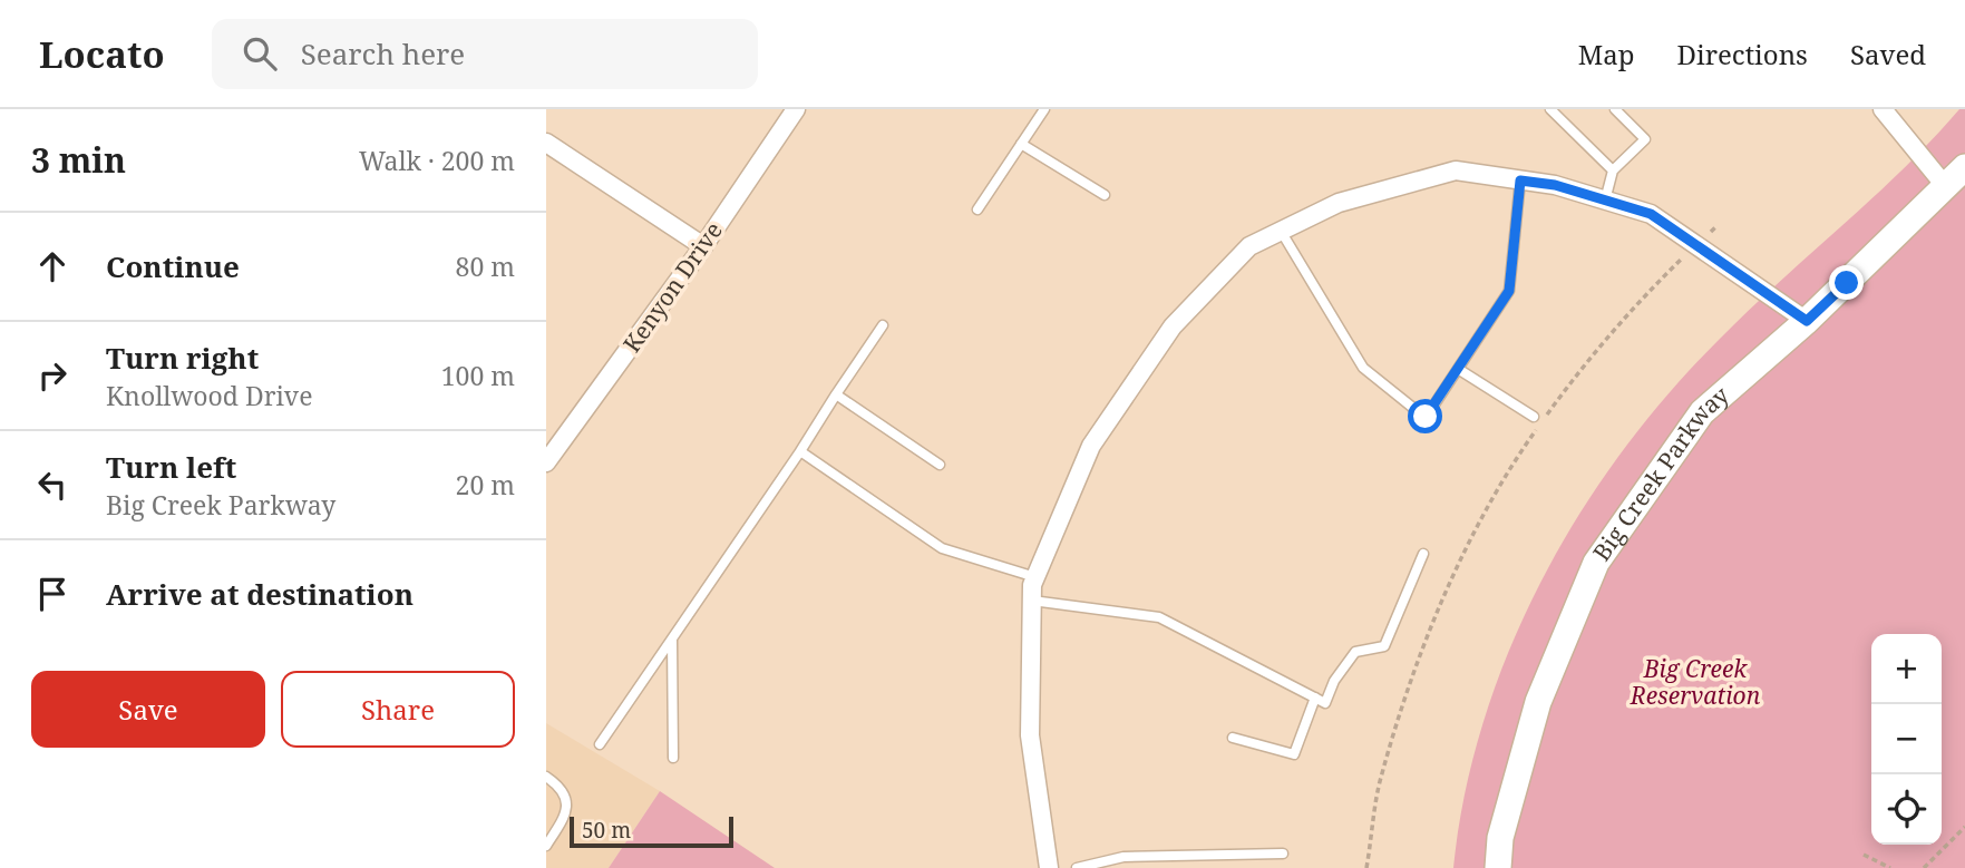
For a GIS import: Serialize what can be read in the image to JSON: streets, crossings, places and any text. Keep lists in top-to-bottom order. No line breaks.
{"streets":{"street":["Kenyon Drive","Big Creek Parkway"]},"parks":["Big Creek Reservation"],"scale_bar":"50 m","page":{"header":"Locato","search":"Search here","nav":["Map","Directions","Saved"],"heading":["3 min","Walk · 200 m"],"list":[["Continue","80 m"],["Turn right","Knollwood Drive","100 m"],["Turn left","Big Creek Parkway","20 m"],"Arrive at destination"],"map_buttons":["+","−"],"buttons":["Save","Share"],"scale":"50 m"}}
